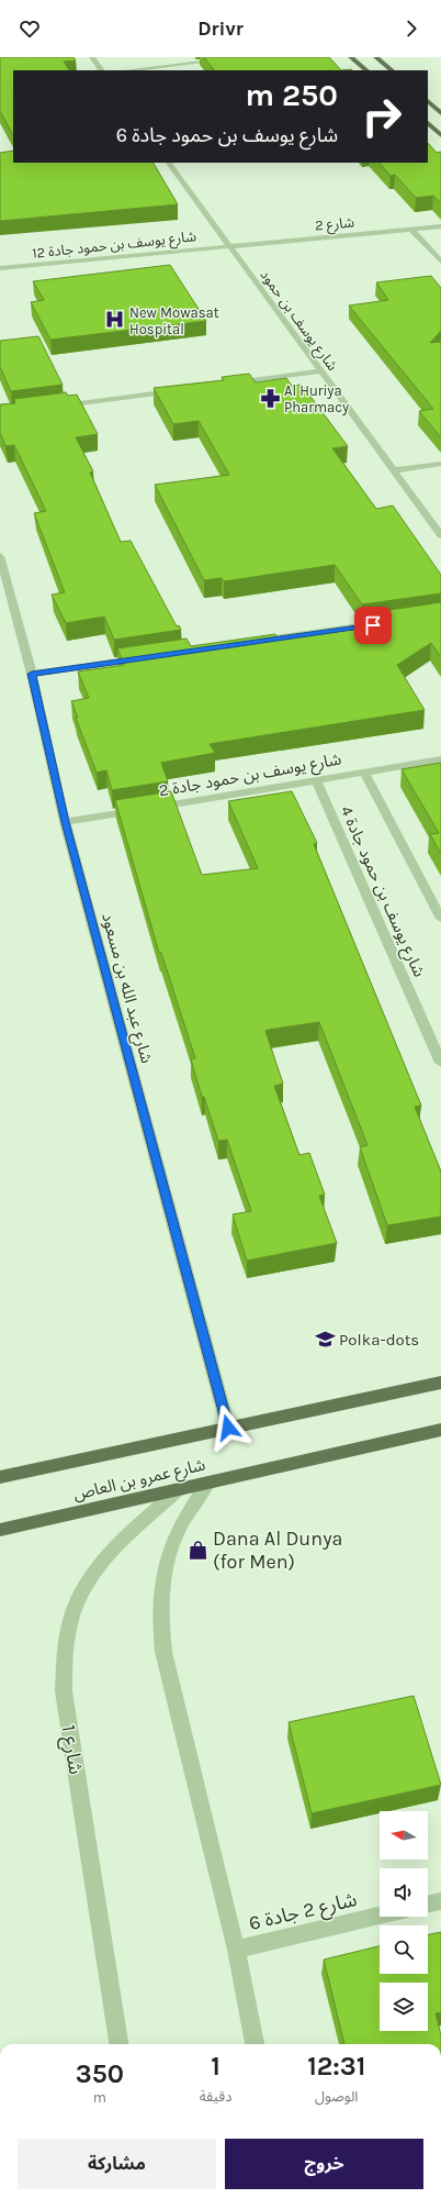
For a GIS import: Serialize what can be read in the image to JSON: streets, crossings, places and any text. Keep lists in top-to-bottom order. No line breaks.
{"streets":{"main road":["شارع عمرو بن العاص"],"street":["شارع 2","شارع يوسف بن حمود جادة 12","شارع يوسف بن حمود","شارع يوسف بن حمود جادة 2","شارع يوسف بن حمود جادة 4","شارع عبد الله بن مسعود","شارع 1","شارع 2 جادة 6"]},"crossings":[["شارع 2","شارع يوسف بن حمود جادة 12"],["شارع 2","شارع يوسف بن حمود"],["شارع يوسف بن حمود جادة 12","شارع يوسف بن حمود"],["شارع يوسف بن حمود جادة 2","شارع يوسف بن حمود جادة 4"],["شارع يوسف بن حمود جادة 2","شارع عبد الله بن مسعود"],["شارع عبد الله بن مسعود","شارع عمرو بن العاص"],["شارع عمرو بن العاص","شارع 1"]],"places":{"hospital":["New Mowasat Hospital"],"pharmacy":["Al Huriya Pharmacy"],"school or university":["Polka-dots"],"shop":["Dana Al Dunya (for Men)"]},"north":"left","page":{"header":"Drivr","turn":["250 m","شارع يوسف بن حمود جادة 6"],"eta":["12:31","الوصول","1","دقيقة","350","m"],"buttons":["خروج","مشاركة"]}}
